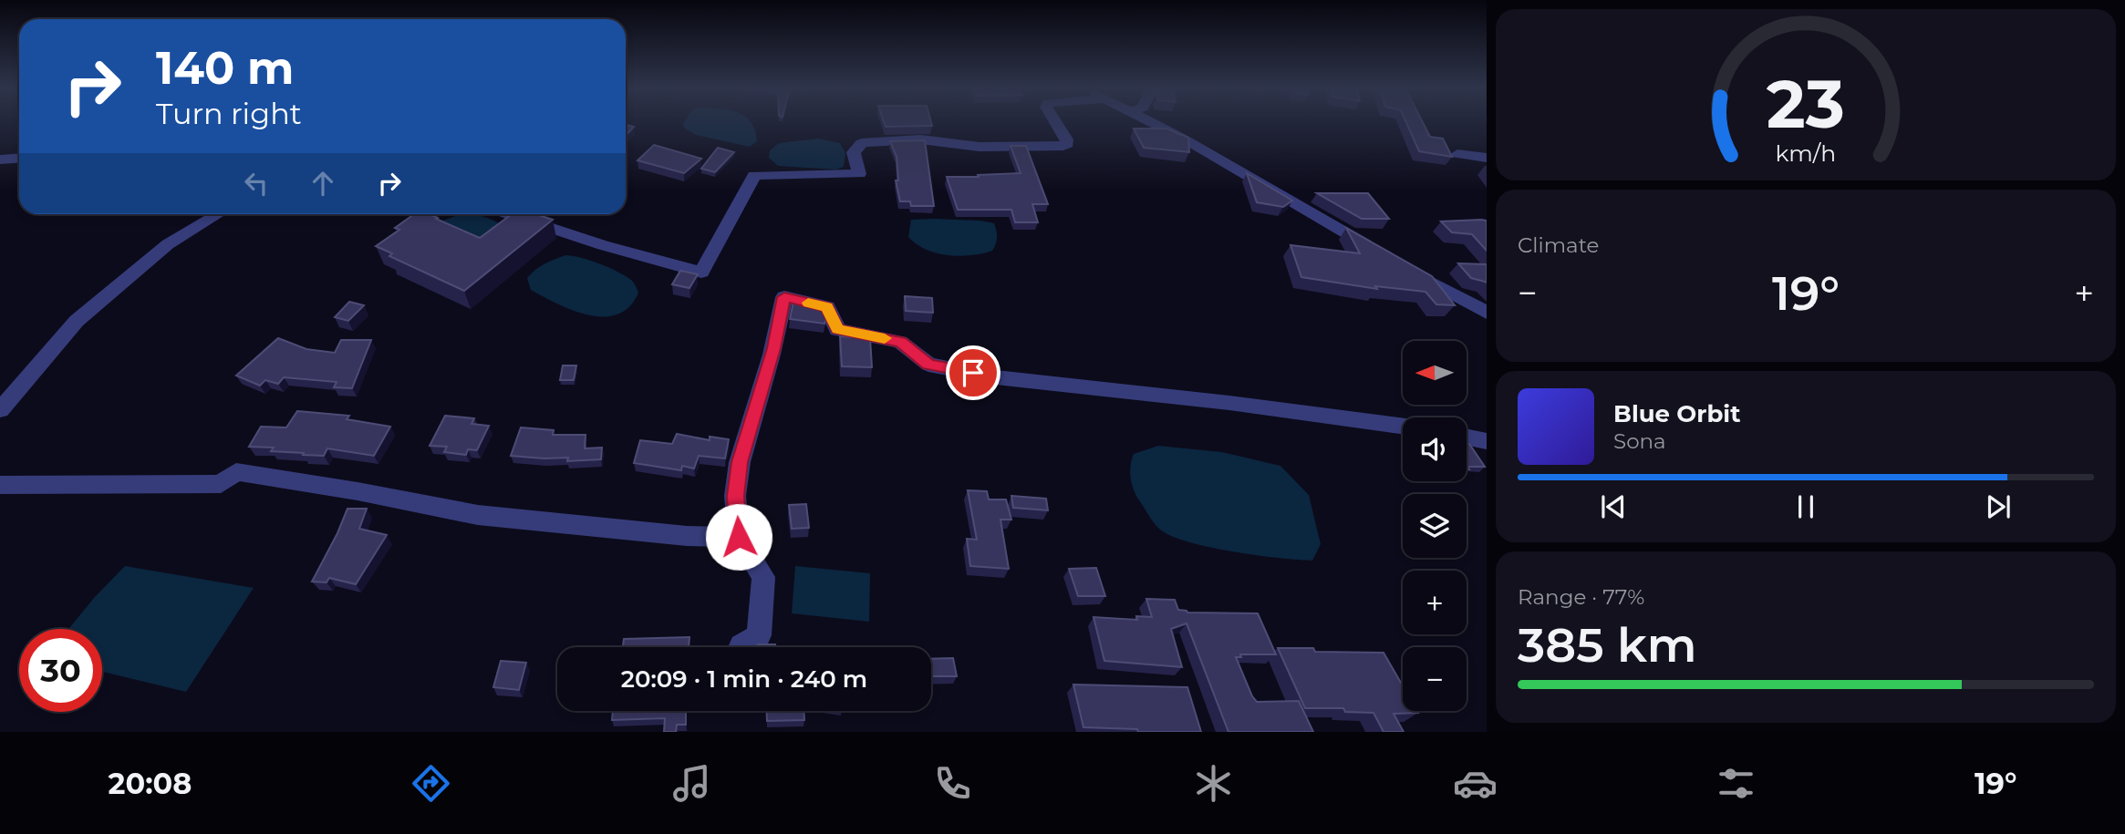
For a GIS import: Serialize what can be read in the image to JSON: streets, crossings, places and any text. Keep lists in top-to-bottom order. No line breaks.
{"north":"left","page":{"turn":["140 m","Turn right"],"tile":["Climate",["Range · 77%","385 km"]],"heat":["−","19°","+"],"map_buttons":["+","−"],"song":["Blue Orbit","Sona"],"limit":"30","trip":"20:09 · 1 min · 240 m","tabs":["20:08","19°"],"gauge":["23","km/h"]}}
